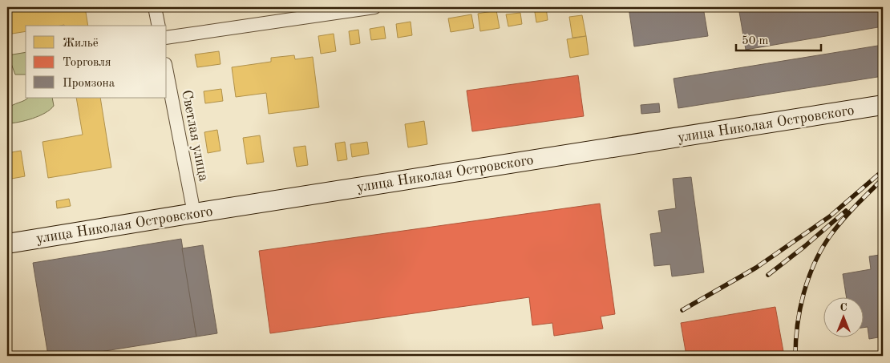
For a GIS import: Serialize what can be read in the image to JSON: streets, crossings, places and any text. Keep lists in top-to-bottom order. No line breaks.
{"streets":{"street":["улица Николая Островского","Светлая улица"]},"crossings":[["улица Николая Островского","Светлая улица"]],"legend":["Жильё","Торговля","Промзона"],"scale_bar":"50 m","north":"top"}
